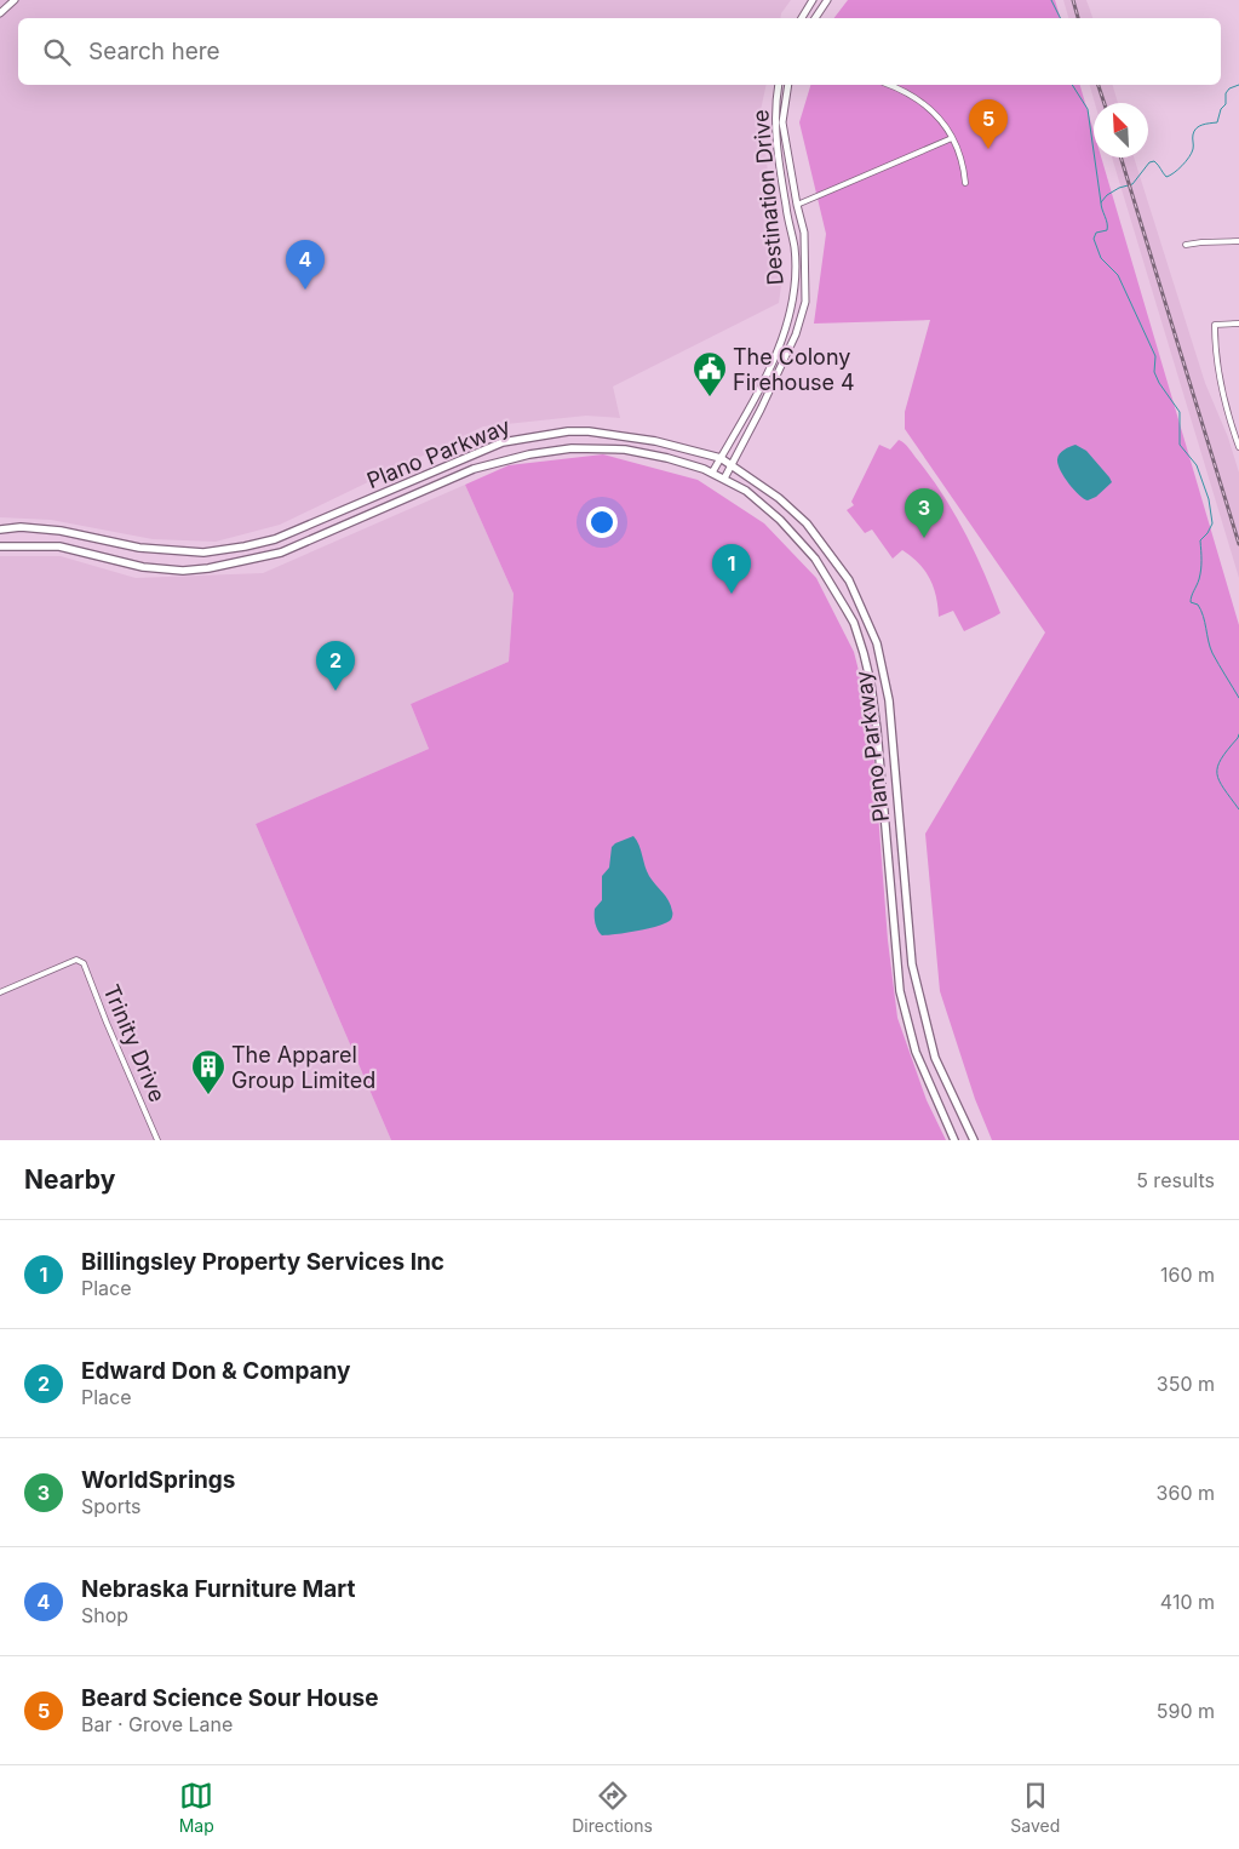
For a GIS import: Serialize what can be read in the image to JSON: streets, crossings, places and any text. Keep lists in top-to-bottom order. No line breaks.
{"streets":{"main road":["Plano Parkway"],"street":["Destination Drive","Trinity Drive"]},"crossings":[["Destination Drive","Plano Parkway"]],"places":{"public building":["The Colony Firehouse 4"],"building":["The Apparel Group Limited"]},"north":"top left","page":{"search":"Search here","pins":["5","4","3","1","2"],"heading":["Nearby","5 results"],"list":[{"mark":"1","name":"Billingsley Property Services Inc","note":"Place","value":"160 m"},{"mark":"2","name":"Edward Don & Company","note":"Place","value":"350 m"},{"mark":"3","name":"WorldSprings","note":"Sports","value":"360 m"},{"mark":"4","name":"Nebraska Furniture Mart","note":"Shop","value":"410 m"},{"mark":"5","name":"Beard Science Sour House","note":"Bar · Grove Lane","value":"590 m"}],"nav":["Map","Directions","Saved"]}}
